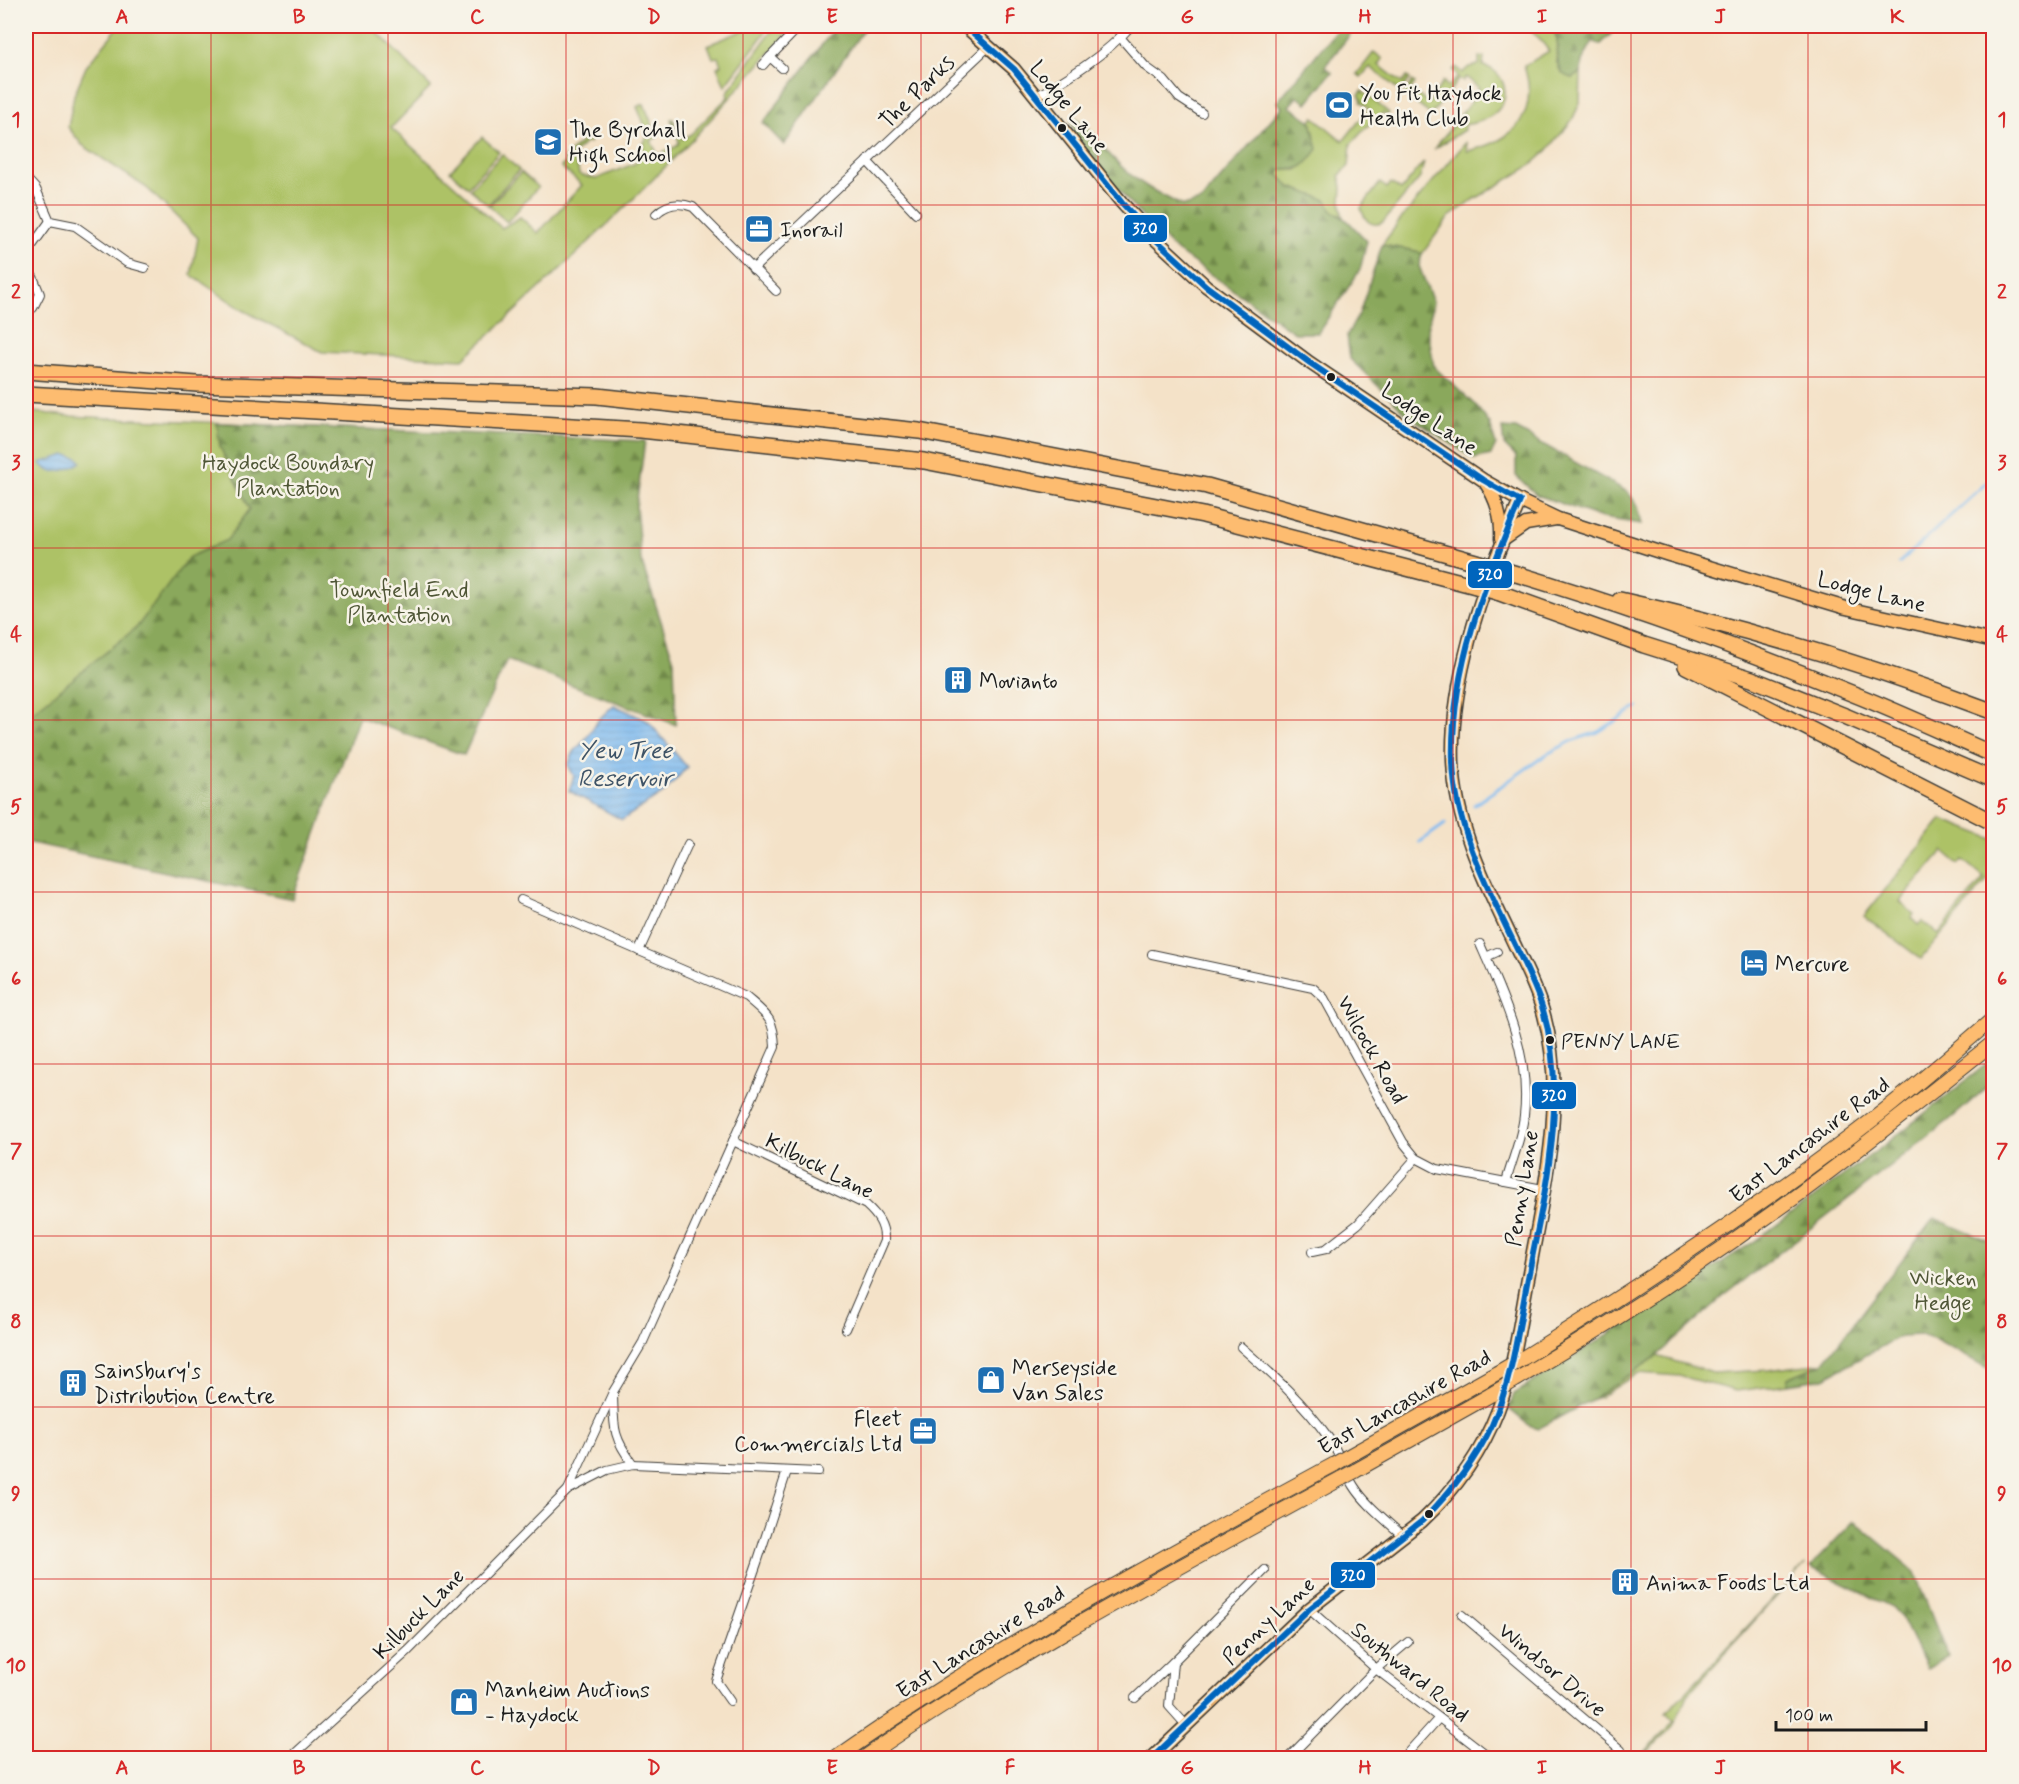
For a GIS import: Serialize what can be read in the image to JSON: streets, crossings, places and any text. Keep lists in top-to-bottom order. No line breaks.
{"streets":{"highway":["East Lancashire Road"],"main road":["Lodge Lane","Penny Lane"],"street":["The Parks","Wilcock Road","Kilbuck Lane","Windsor Drive","Southward Road"]},"crossings":[["The Parks","Lodge Lane"],["Lodge Lane","Penny Lane"],["Penny Lane","Southward Road"]],"water":["Yew Tree Reservoir"],"parks":["Haydock Boundary Plantation","Townfield End Plantation","Wicken Hedge"],"places":{"sports":["You Fit Haydock Health Club"],"school or university":["The Byrchall High School"],"office":["Inorail","Fleet Commercials Ltd"],"building":["Movianto","Sainsbury's Distribution Centre","Anima Foods Ltd"],"hotel":["Mercure"],"other":["PENNY LANE"],"shop":["Merseyside Van Sales","Manheim Auctions - Haydock"]},"lines":["transit line 320"],"scale_bar":"100 m","grid":{"columns":["A","B","C","D","E","F","G","H","I","J","K"],"rows":["1","2","3","4","5","6","7","8","9","10"]}}
